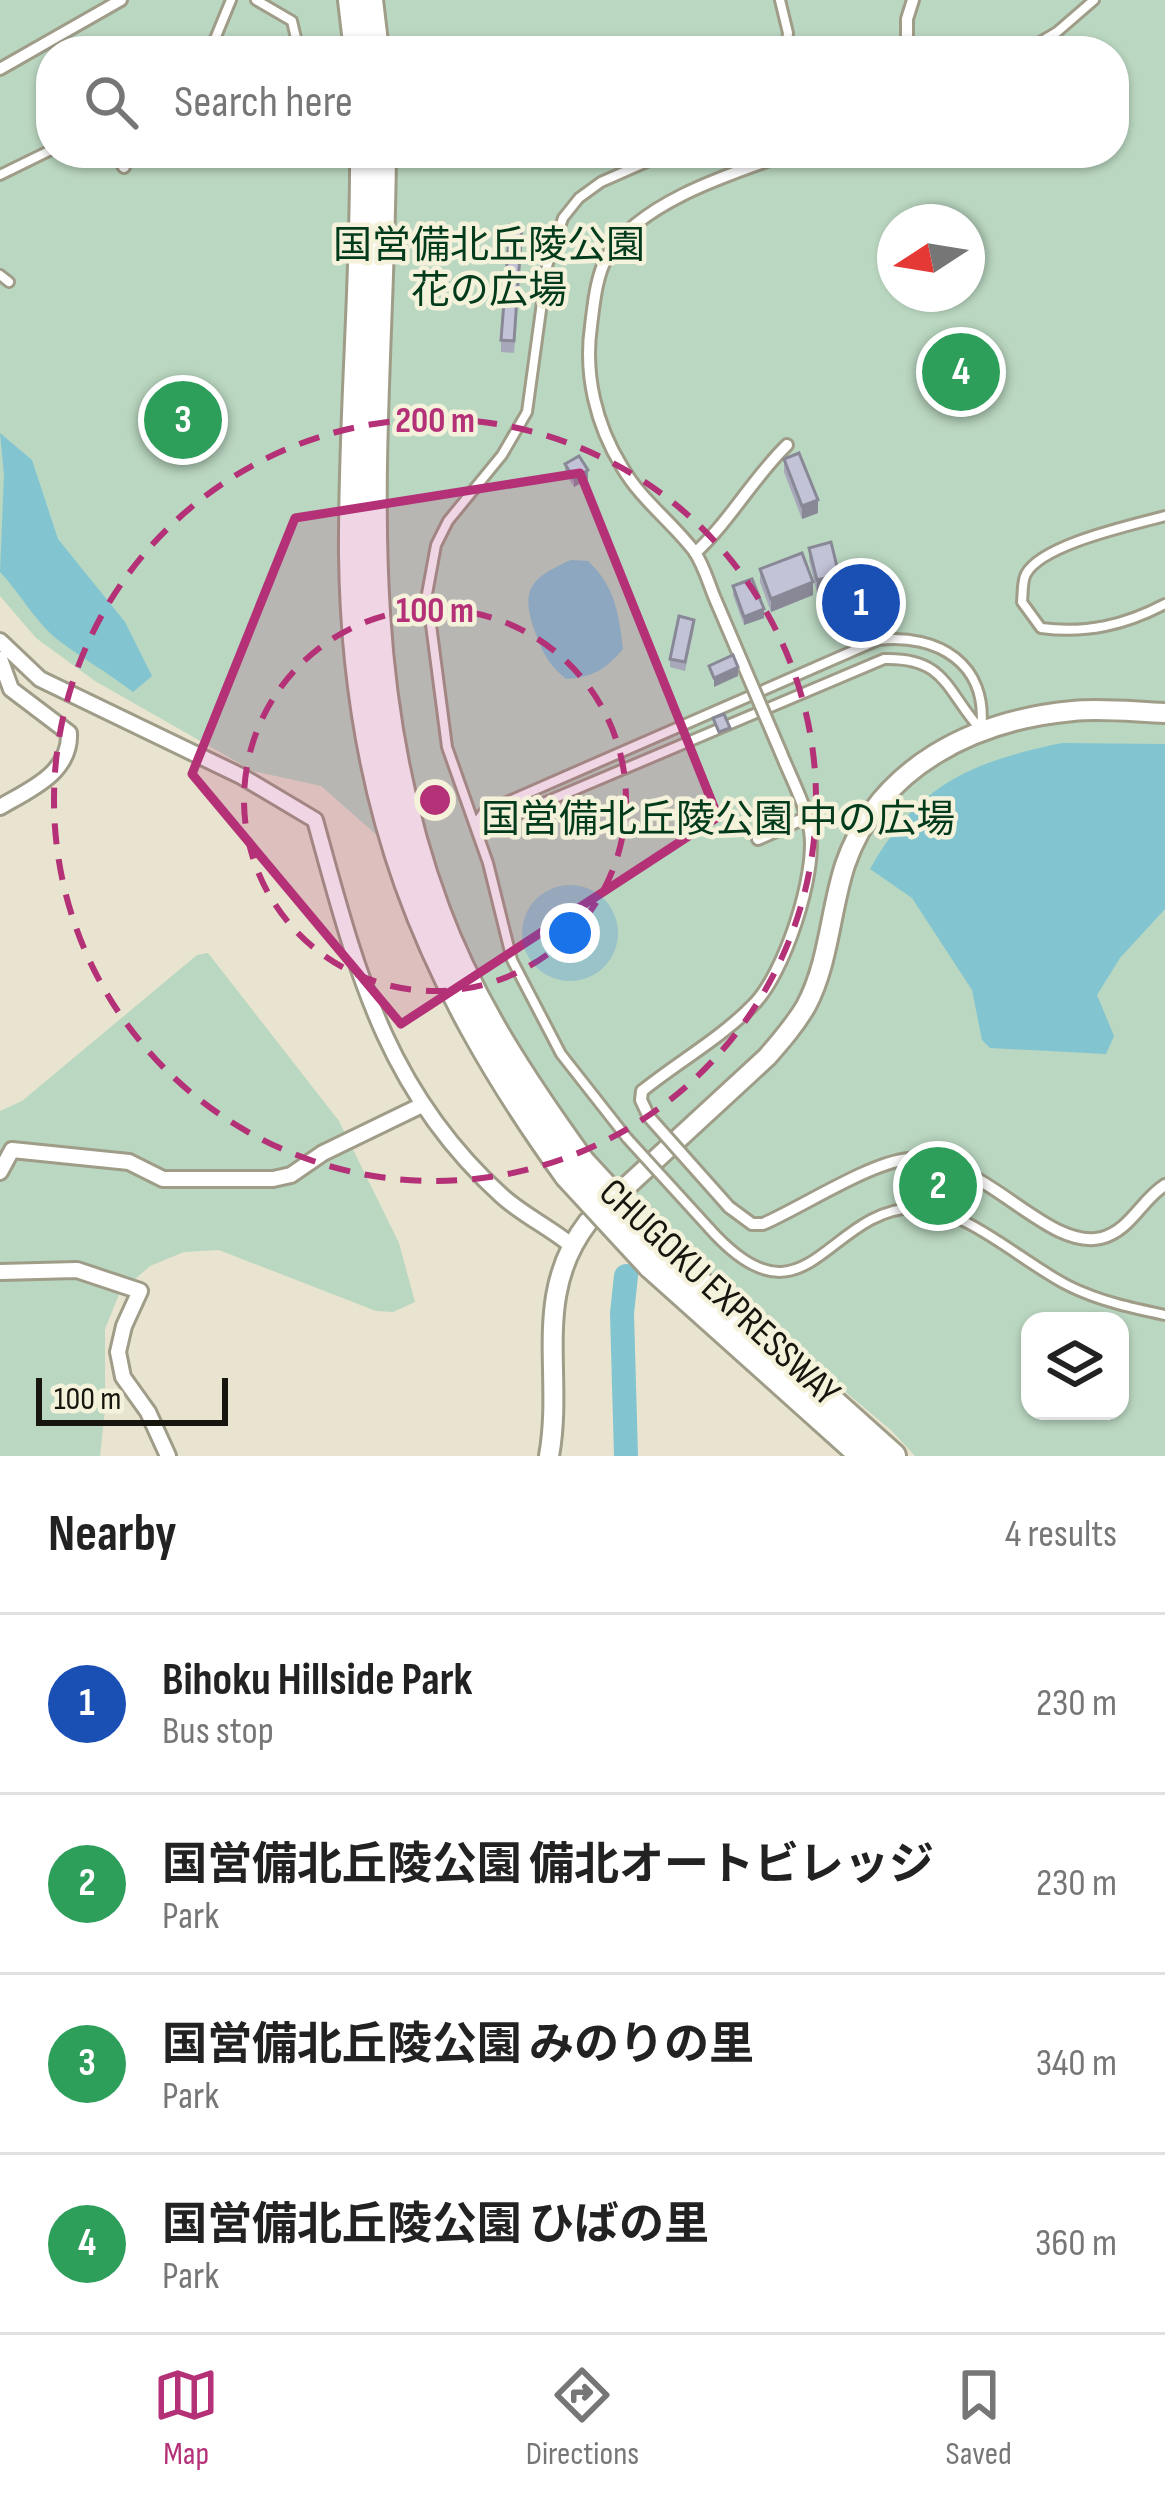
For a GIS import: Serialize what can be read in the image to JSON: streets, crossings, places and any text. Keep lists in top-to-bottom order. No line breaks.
{"streets":{"highway":["CHUGOKU EXPRESSWAY"]},"parks":["国営備北丘陵公園 花の広場","国営備北丘陵公園 中の広場"],"scale_bar":"100 m","north":"left","page":{"search":"Search here","pins":["4","3","1","2"],"scale":"100 m","heading":["Nearby","4 results"],"list":[{"mark":"1","name":"Bihoku Hillside Park","note":"Bus stop","value":"230 m"},{"mark":"2","name":"国営備北丘陵公園 備北オートビレッジ","note":"Park","value":"230 m"},{"mark":"3","name":"国営備北丘陵公園 みのりの里","note":"Park","value":"340 m"},{"mark":"4","name":"国営備北丘陵公園 ひばの里","note":"Park","value":"360 m"}],"nav":["Map","Directions","Saved"]},"rings":["200 m","100 m"]}
